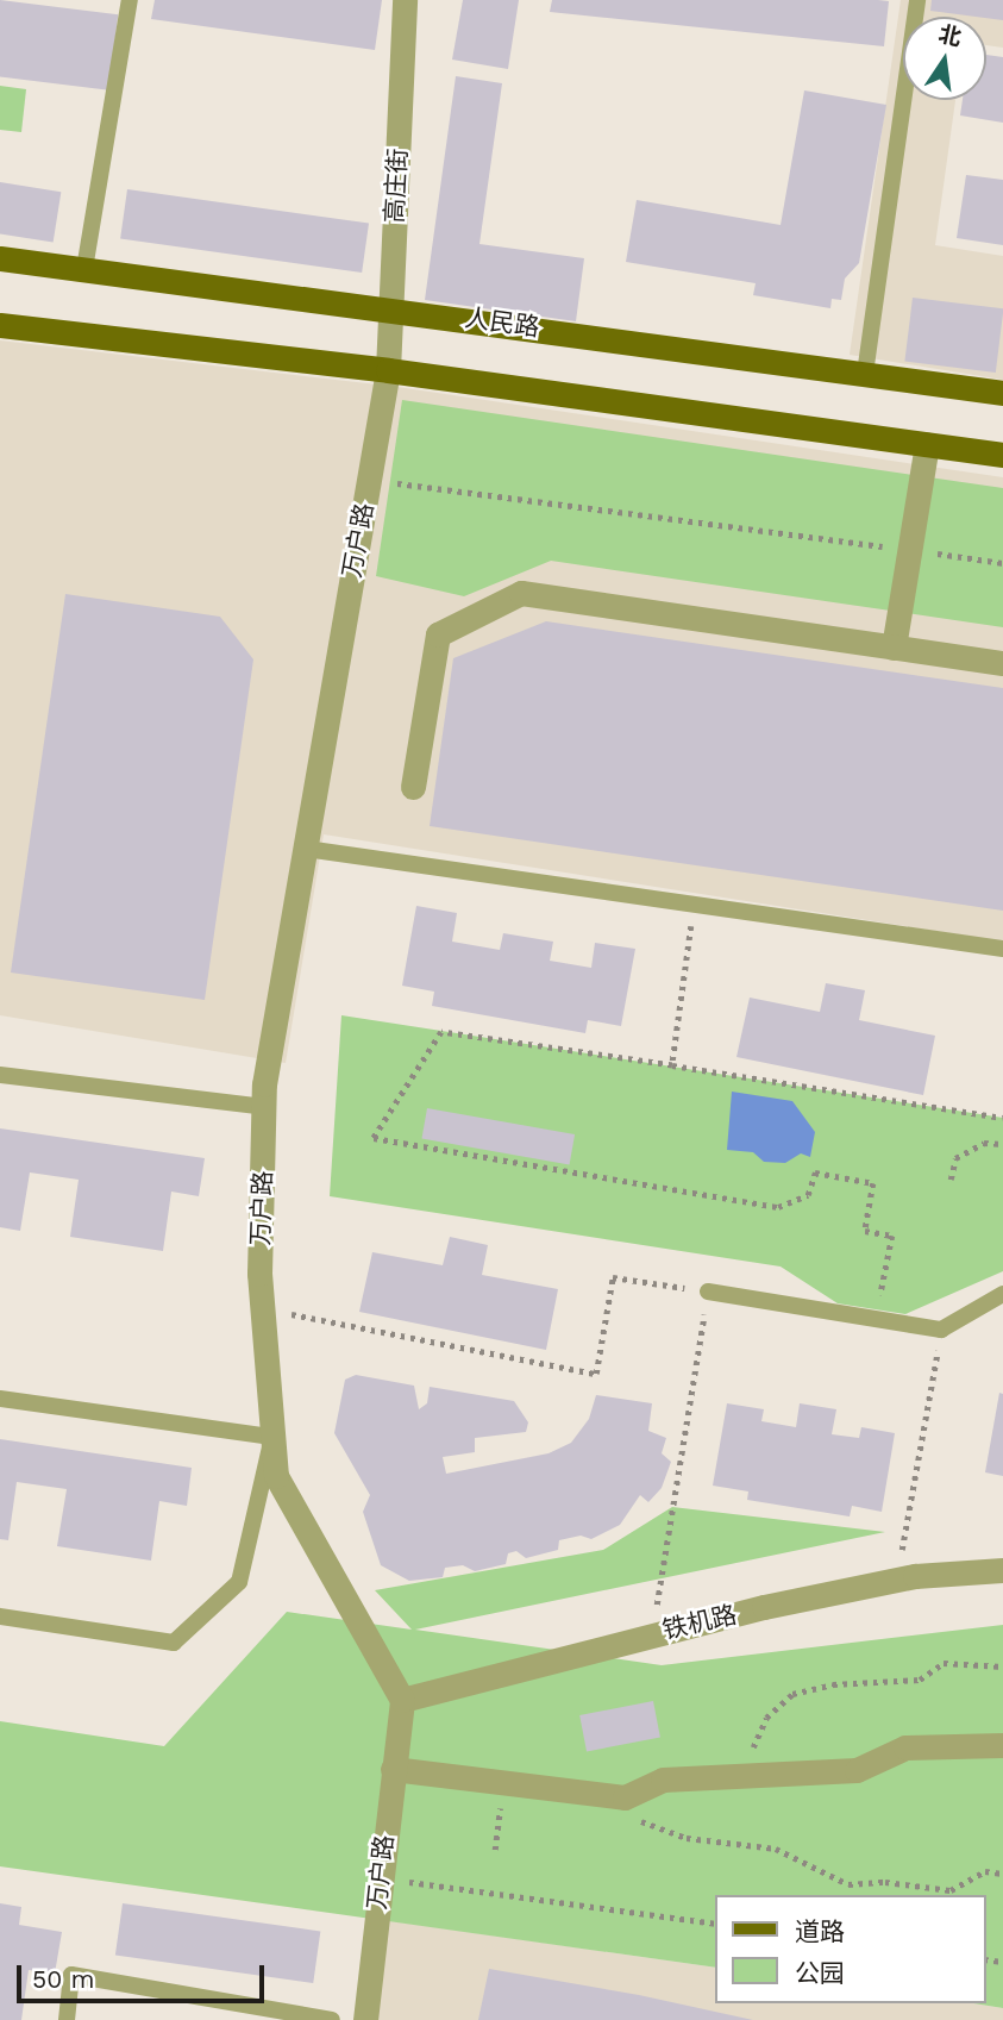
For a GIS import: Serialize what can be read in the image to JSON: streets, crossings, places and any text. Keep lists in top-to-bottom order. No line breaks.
{"streets":{"main road":["人民路"],"street":["高庄街","万户路","铁机路"]},"crossings":[["高庄街","人民路"],["高庄街","万户路"],["万户路","铁机路"]],"legend":["道路","公园"],"scale_bar":"50 m","north":"top"}
